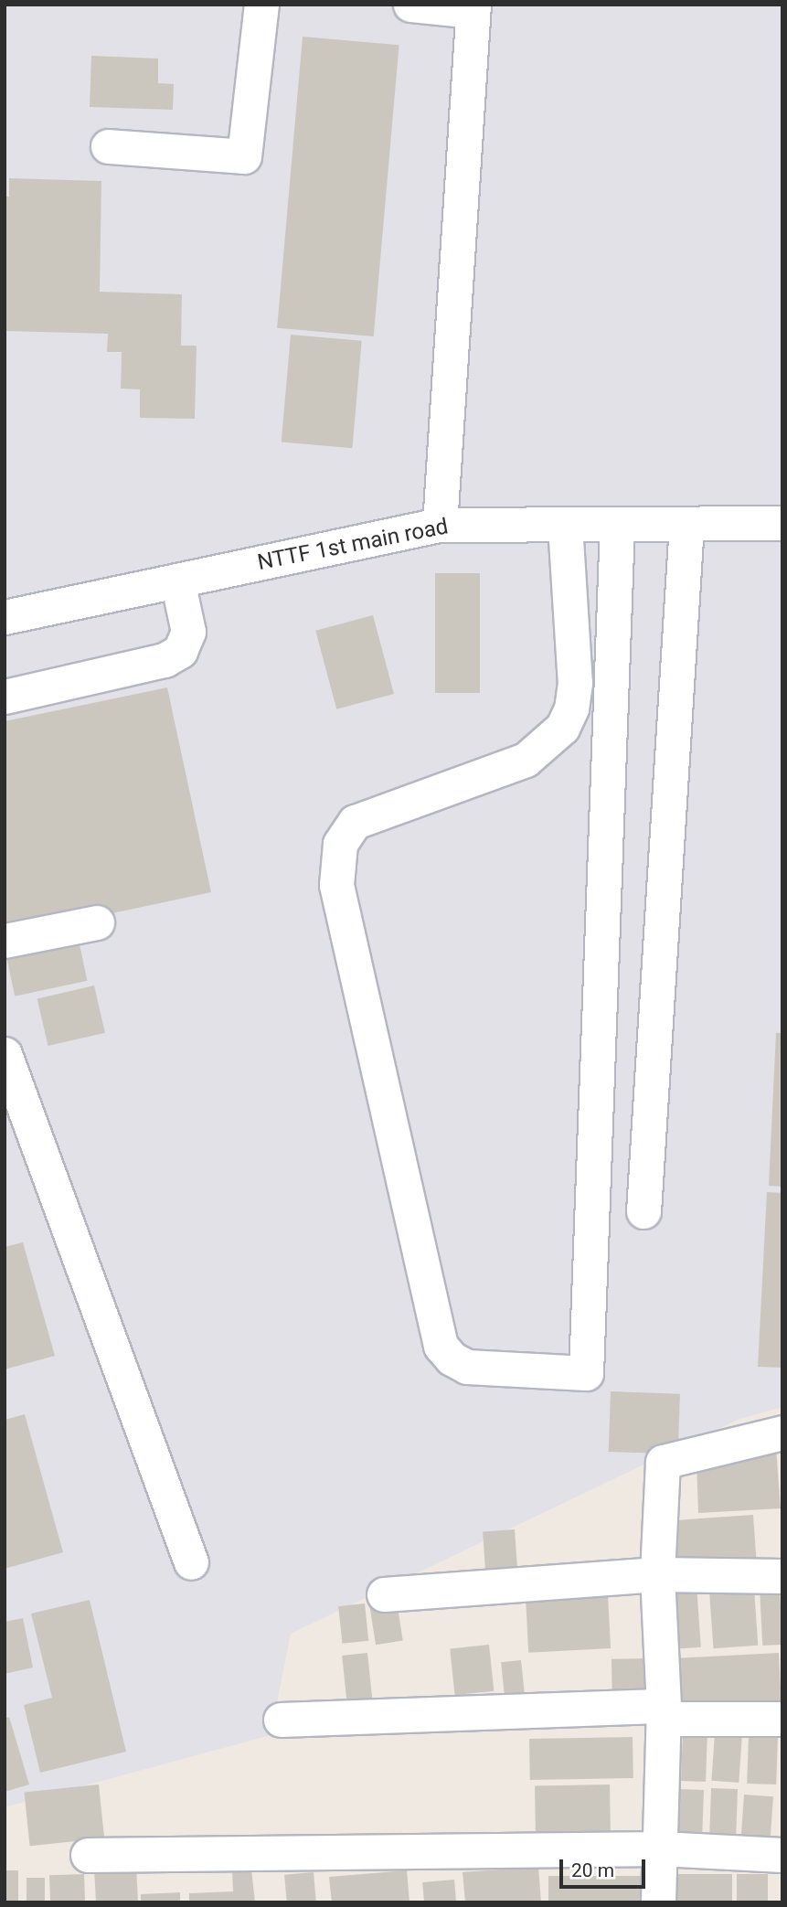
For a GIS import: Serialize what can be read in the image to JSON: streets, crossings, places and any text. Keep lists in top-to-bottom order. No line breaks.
{"streets":{"street":["NTTF 1st main road"]},"scale_bar":"20 m"}
